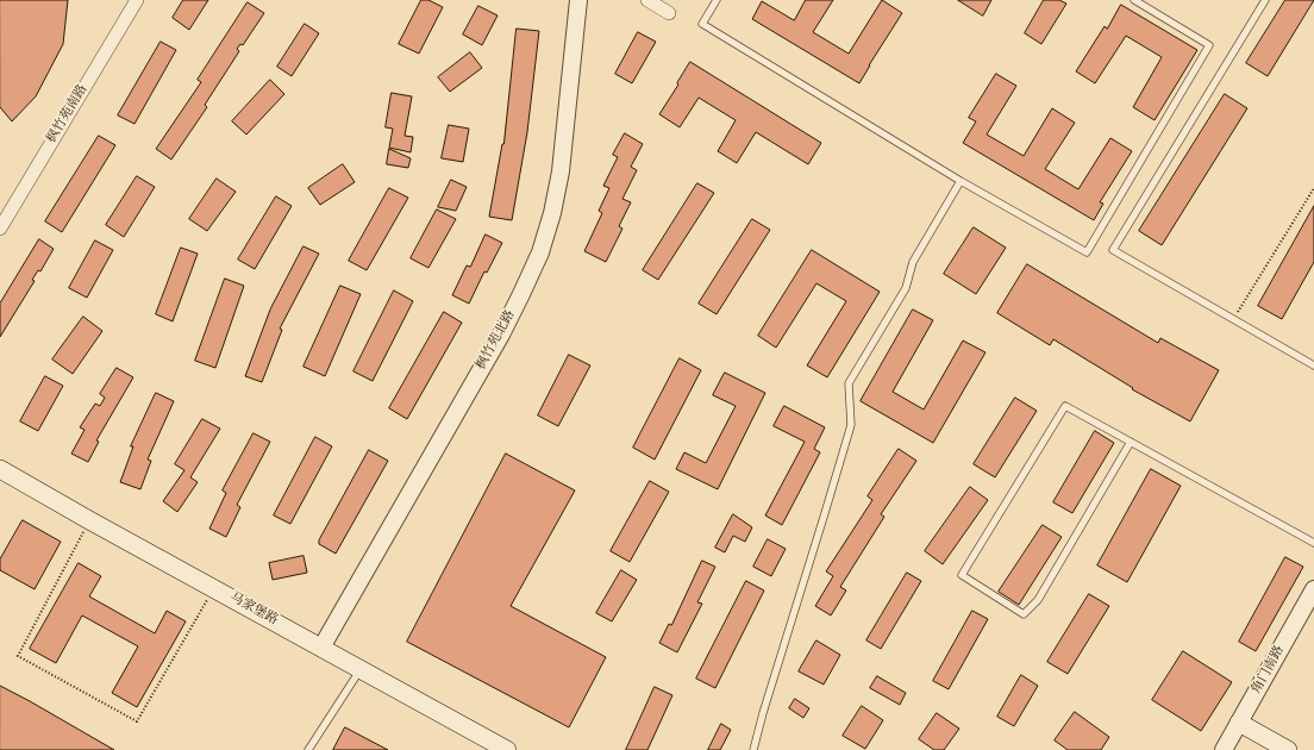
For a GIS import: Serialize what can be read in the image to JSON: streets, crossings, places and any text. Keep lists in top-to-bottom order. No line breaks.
{"streets":{"main road":["马家堡路"],"street":["枫竹苑南路","枫竹苑北路","角门南路"]},"crossings":[["枫竹苑北路","马家堡路"]]}
